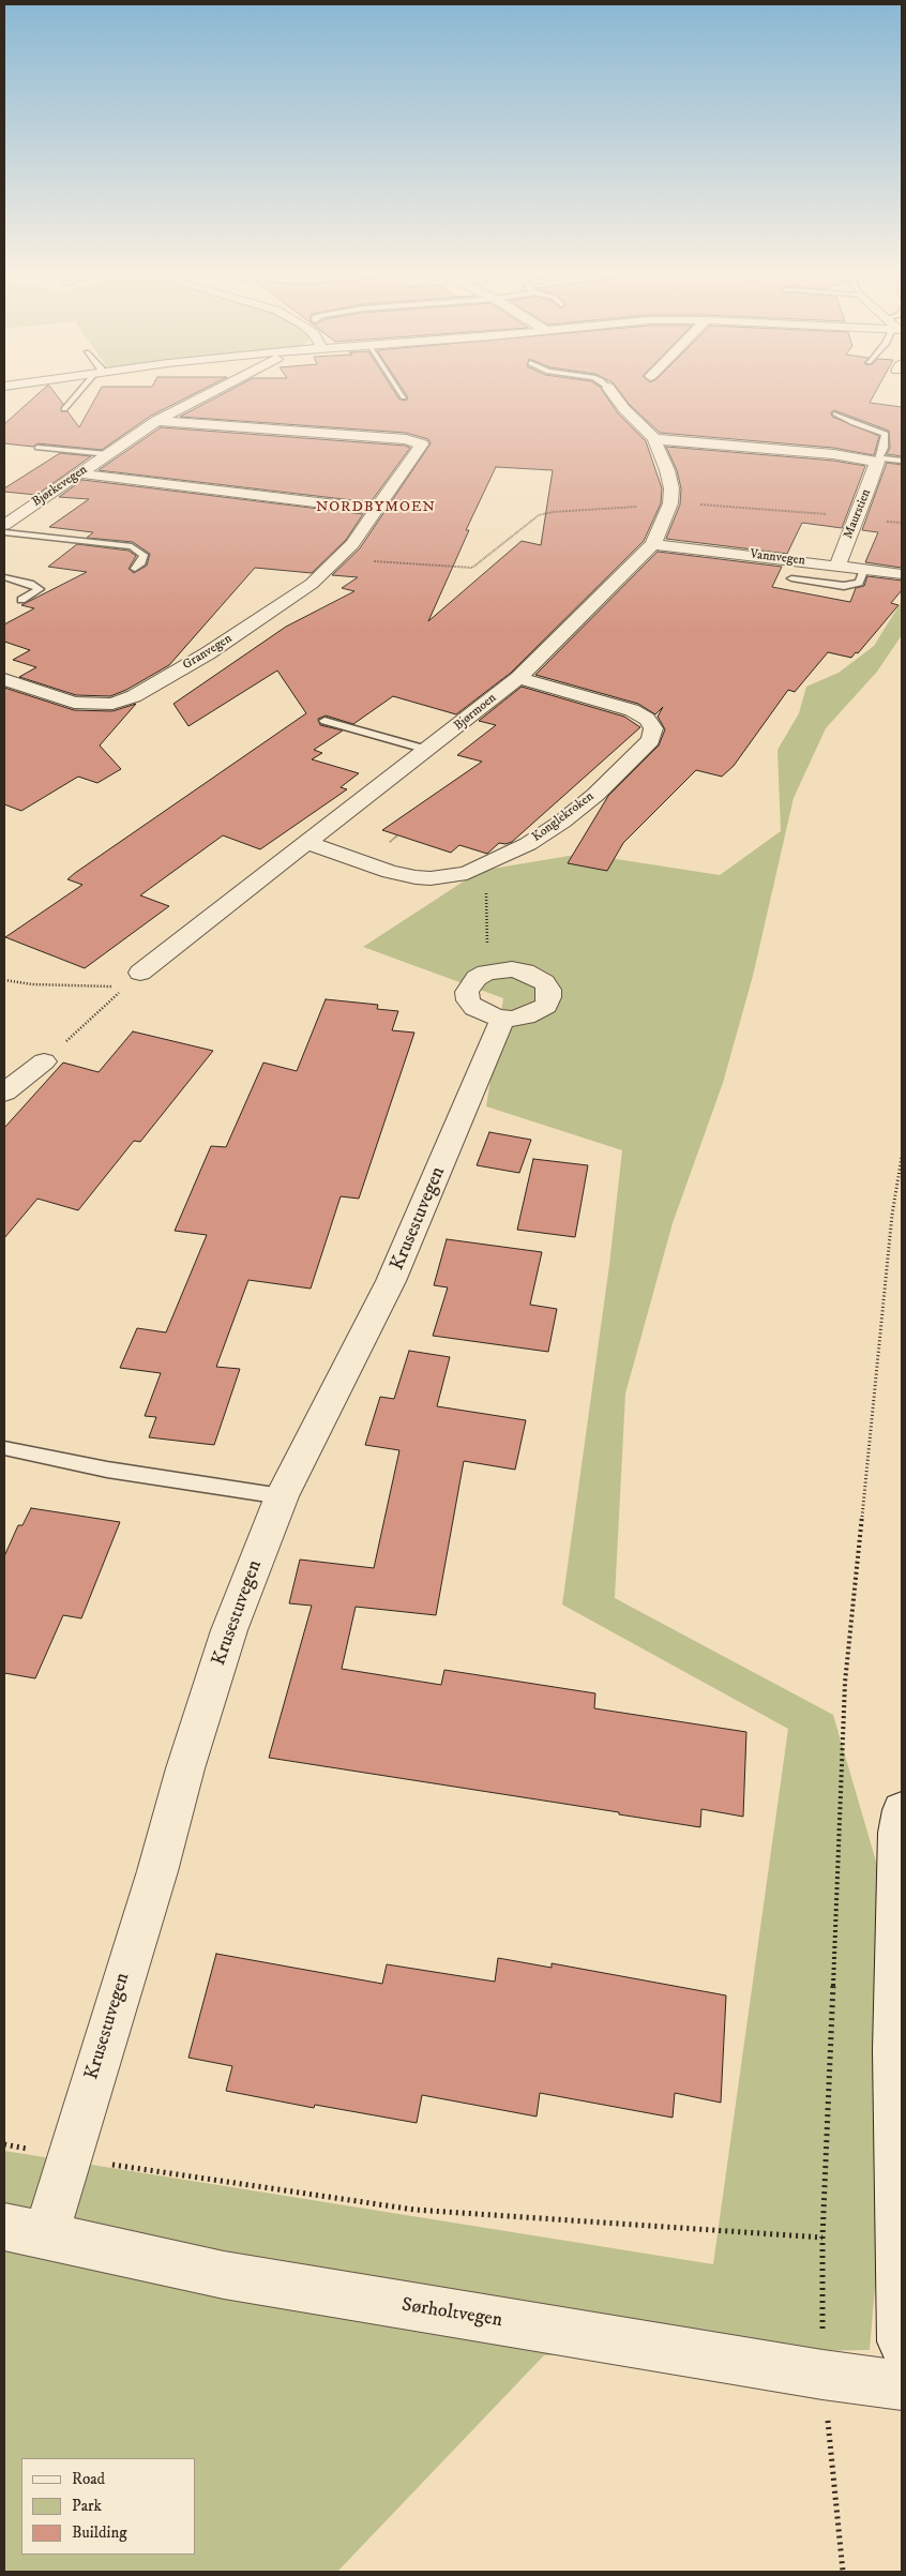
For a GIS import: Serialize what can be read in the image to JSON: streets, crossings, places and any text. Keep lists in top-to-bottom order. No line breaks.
{"streets":{"street":["Bjørkevegen","Maurstien","Vannvegen","Granvegen","Bjørmoen","Konglekroken","Krusestuvegen","Sørholtvegen"]},"crossings":[["Bjørkevegen","Granvegen"],["Maurstien","Vannvegen"],["Vannvegen","Bjørmoen"],["Bjørmoen","Konglekroken"],["Krusestuvegen","Sørholtvegen"]],"districts":["NORDBYMOEN"],"legend":["Road","Park","Building"]}
